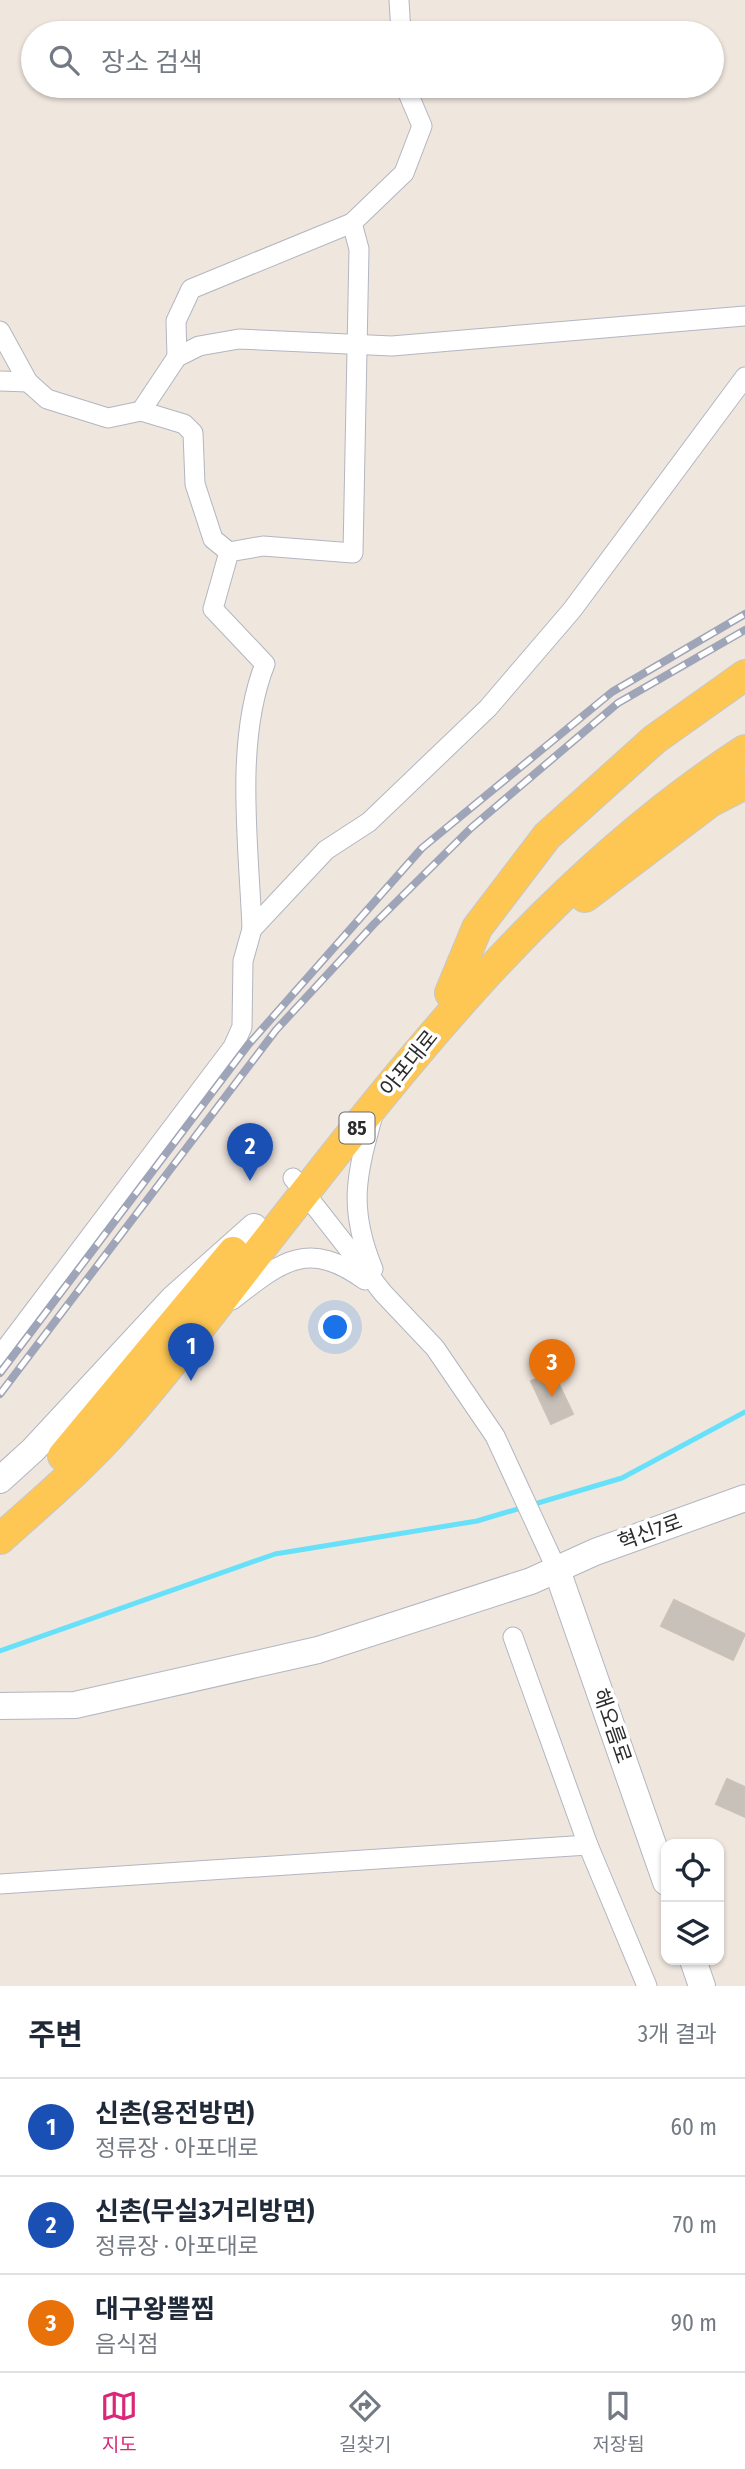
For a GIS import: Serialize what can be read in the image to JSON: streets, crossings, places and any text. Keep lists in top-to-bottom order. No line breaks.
{"streets":{"main road":["아포대로","85"],"street":["혁신7로","해오름로"]},"crossings":[["혁신7로","해오름로"]],"page":{"search":"장소 검색","pins":["2","1","3"],"heading":["주변","3개 결과"],"list":[{"mark":"1","name":"신촌(용전방면)","note":"정류장 · 아포대로","value":"60 m"},{"mark":"2","name":"신촌(무실3거리방면)","note":"정류장 · 아포대로","value":"70 m"},{"mark":"3","name":"대구왕뽈찜","note":"음식점","value":"90 m"}],"nav":["지도","길찾기","저장됨"]}}
